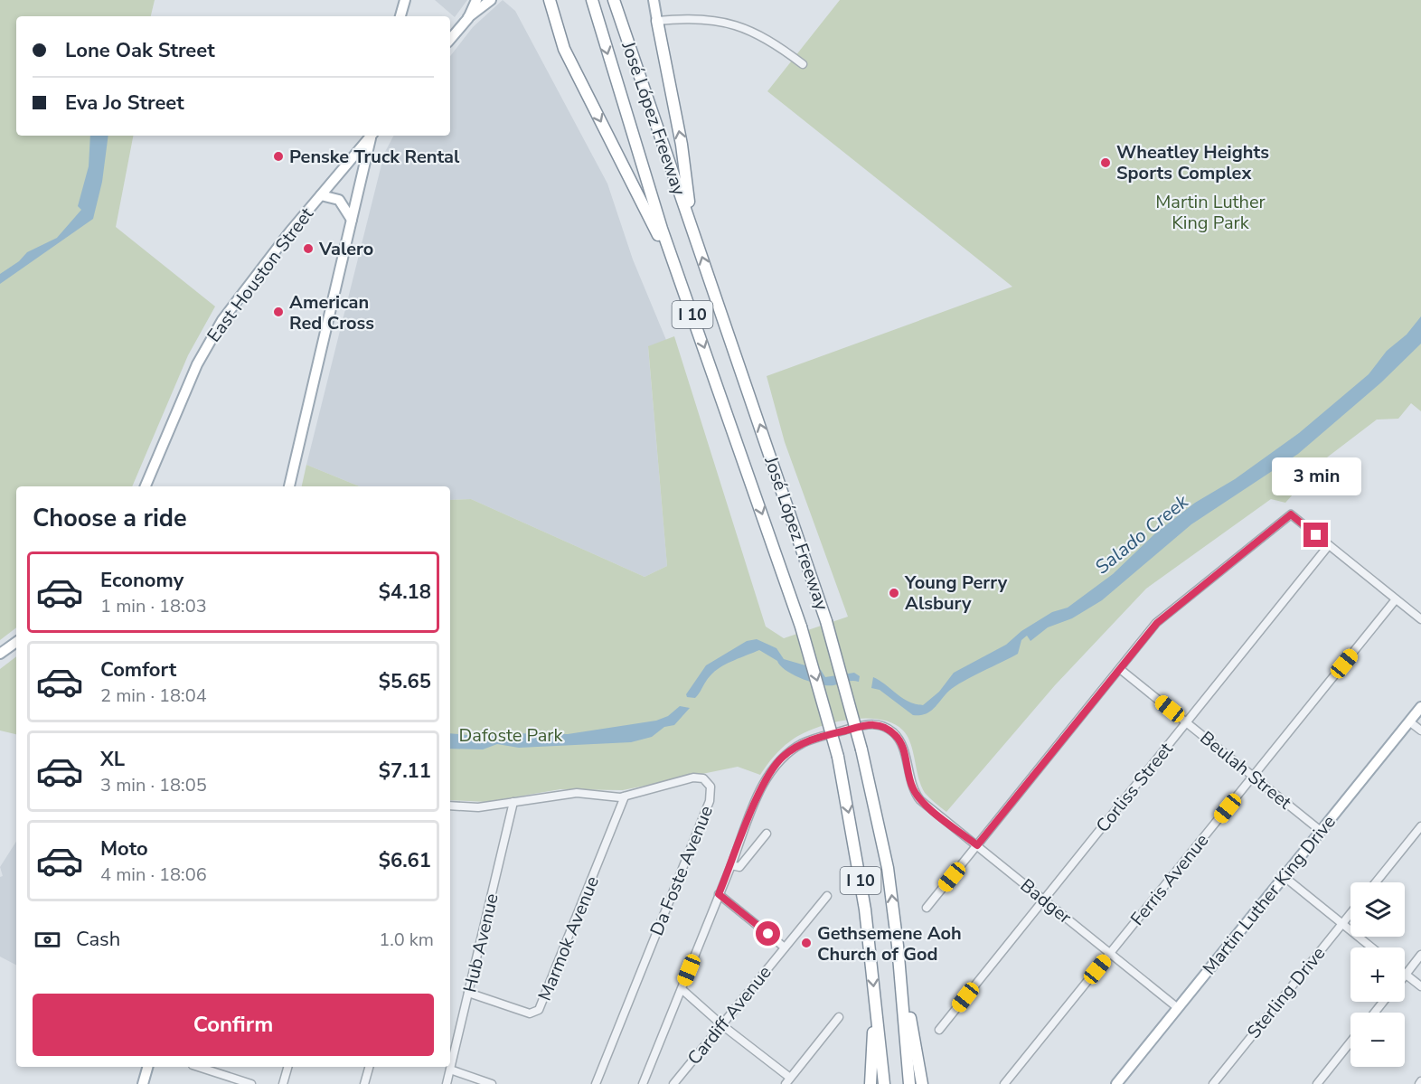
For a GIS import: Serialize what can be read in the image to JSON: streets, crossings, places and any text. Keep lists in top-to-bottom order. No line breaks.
{"streets":{"highway":["José López Freeway","I 10"],"main road":["East Houston Street","Martin Luther King Drive"],"street":["Beulah Street","Corliss Street","Da Foste Avenue","Ferris Avenue","Badger","Marmok Avenue","Hub Avenue","Sterling Drive","Cardiff Avenue"]},"crossings":[["Beulah Street","Corliss Street"],["Beulah Street","Ferris Avenue"],["Beulah Street","Martin Luther King Drive"],["Corliss Street","Badger"],["Da Foste Avenue","Marmok Avenue"],["Da Foste Avenue","Hub Avenue"],["Ferris Avenue","Badger"],["Martin Luther King Drive","Badger"],["Marmok Avenue","Hub Avenue"]],"water":["Salado Creek"],"parks":["Martin Luther King Park","Dafoste Park"],"places":["Penske Truck Rental","Wheatley Heights Sports Complex","Valero","American Red Cross","Young Perry Alsbury","Gethsemene Aoh Church of God"],"page":{"banner":["Lone Oak Street","Eva Jo Street"],"bubble":"3 min","heading":"Choose a ride","list":[{"name":"Economy","note":"1 min · 18:03","value":"$4.18"},{"name":"Comfort","note":"2 min · 18:04","value":"$5.65"},{"name":"XL","note":"3 min · 18:05","value":"$7.11"},{"name":"Moto","note":"4 min · 18:06","value":"$6.61"}],"map_buttons":["+","−"],"pay":["Cash","1.0 km"],"buttons":"Confirm"}}
